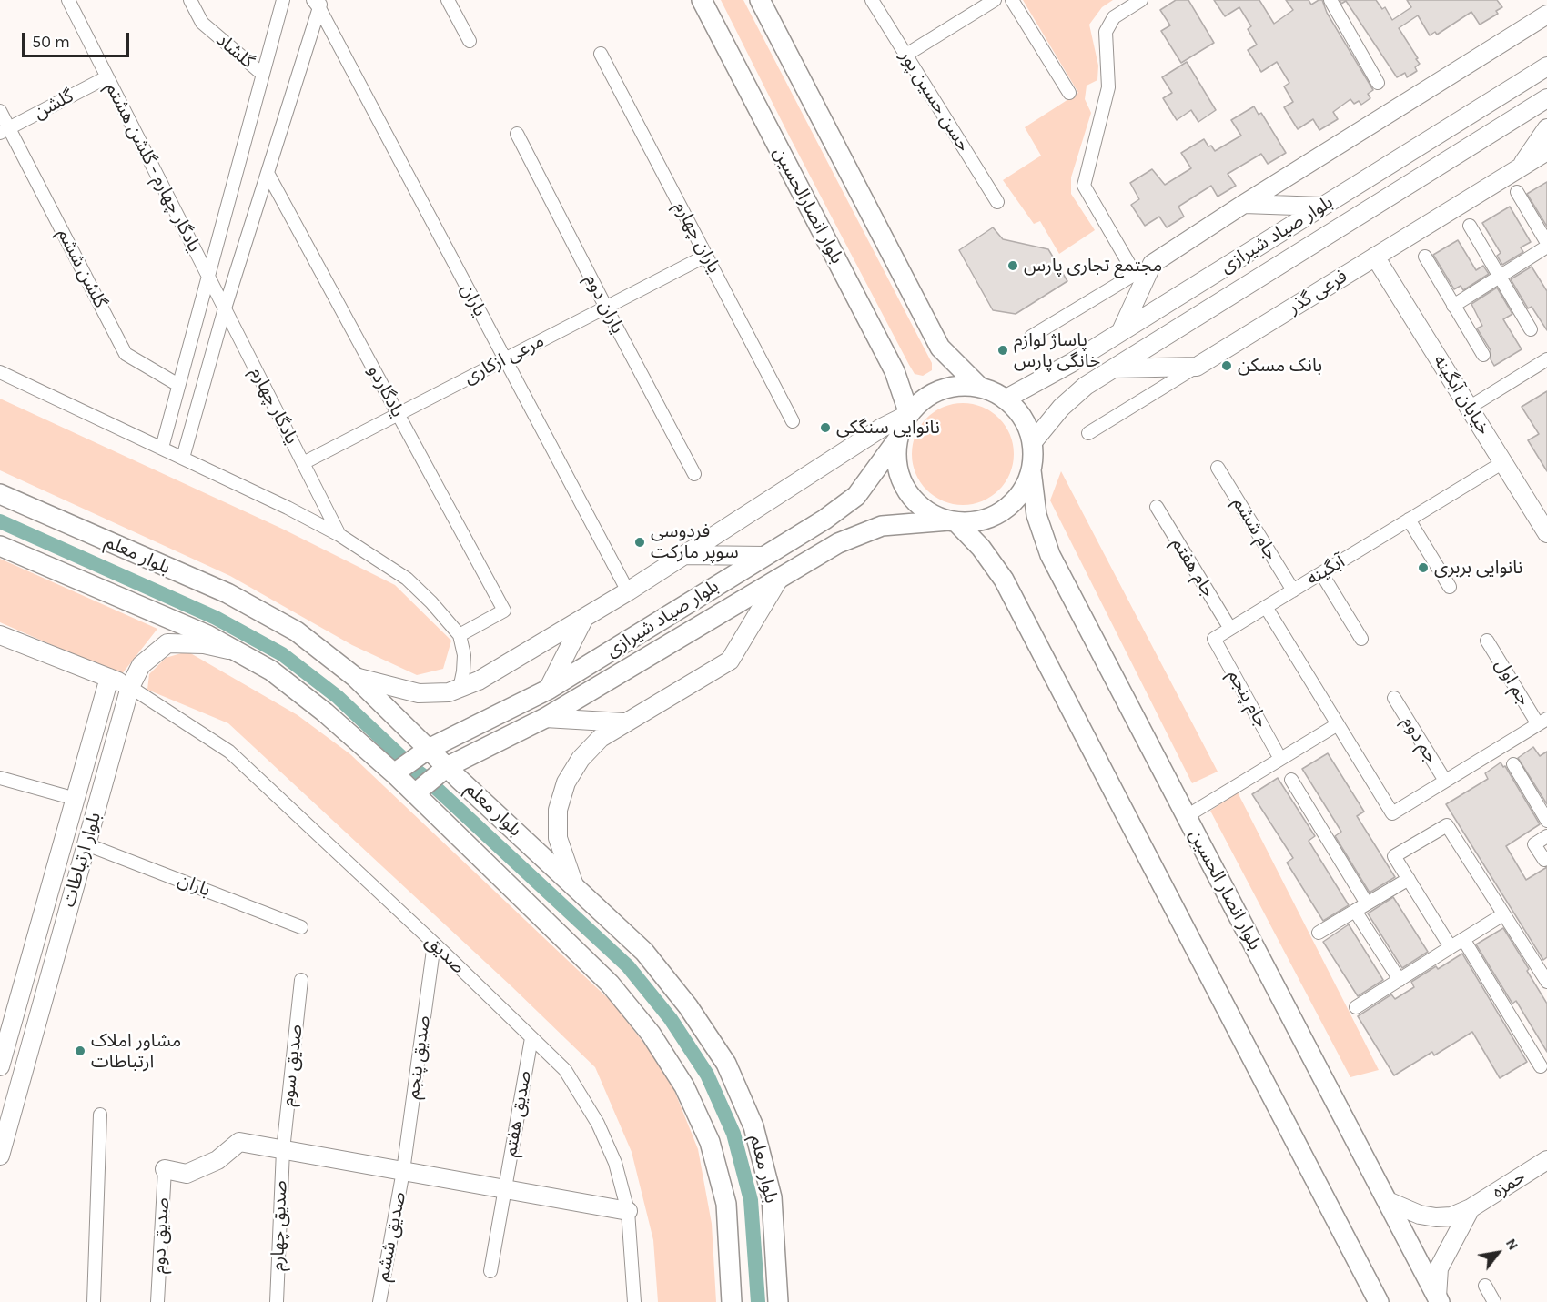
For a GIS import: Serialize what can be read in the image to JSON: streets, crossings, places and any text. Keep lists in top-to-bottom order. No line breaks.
{"streets":{"main road":["بلوار انصارالحسین","بلوار صیاد شیرازی","فرعی گذر","خیابان آبگینه","بلوار معلم","بلوار ارتباطات","بلوار انصار الحسین","حمزه"],"street":["گلشاد","حسن حسین پور","گلشن","یادگار چهارم - گلشن هشتم","یاران چهارم","گلشن ششم","یاران","یاران دوم","مرعی ازکاری","یادگار‌دو","یادگار چهارم","جام ششم","جام هفتم","آبگینه","جم اول","جام پنجم","جم دوم","باران","صدیق","صدیق پنجم","صدیق سوم","صدیق هفتم","صدیق چهارم","صدیق دوم","صدیق ششم"]},"crossings":[["گلشن","یادگار چهارم - گلشن هشتم"],["گلشن","گلشن ششم"],["یادگار چهارم - گلشن هشتم","یادگار چهارم"],["بلوار انصارالحسین","بلوار صیاد شیرازی"],["بلوار انصارالحسین","بلوار انصار الحسین"],["بلوار صیاد شیرازی","بلوار معلم"],["بلوار صیاد شیرازی","بلوار انصار الحسین"],["یاران چهارم","مرعی ازکاری"],["فرعی گذر","خیابان آبگینه"],["یاران","مرعی ازکاری"],["یاران","یادگار‌دو"],["یاران","یادگار چهارم"],["یاران دوم","مرعی ازکاری"],["مرعی ازکاری","یادگار‌دو"],["مرعی ازکاری","یادگار چهارم"],["خیابان آبگینه","آبگینه"],["جام ششم","آبگینه"],["جام هفتم","آبگینه"],["آبگینه","جام پنجم"],["بلوار ارتباطات","باران"],["بلوار ارتباطات","صدیق"],["بلوار انصار الحسین","حمزه"],["صدیق","صدیق پنجم"],["صدیق","صدیق هفتم"],["صدیق پنجم","صدیق ششم"],["صدیق سوم","صدیق چهارم"]],"places":["مجتمع تجاری پارس","پاساژ لوازم خانگی پارس","بانک مسکن","نانوایی سنگکی","فردوسی سوپر مارکت","نانوایی بربری","مشاور املاک ارتباطات"],"scale_bar":"50 m","north":"top right"}
